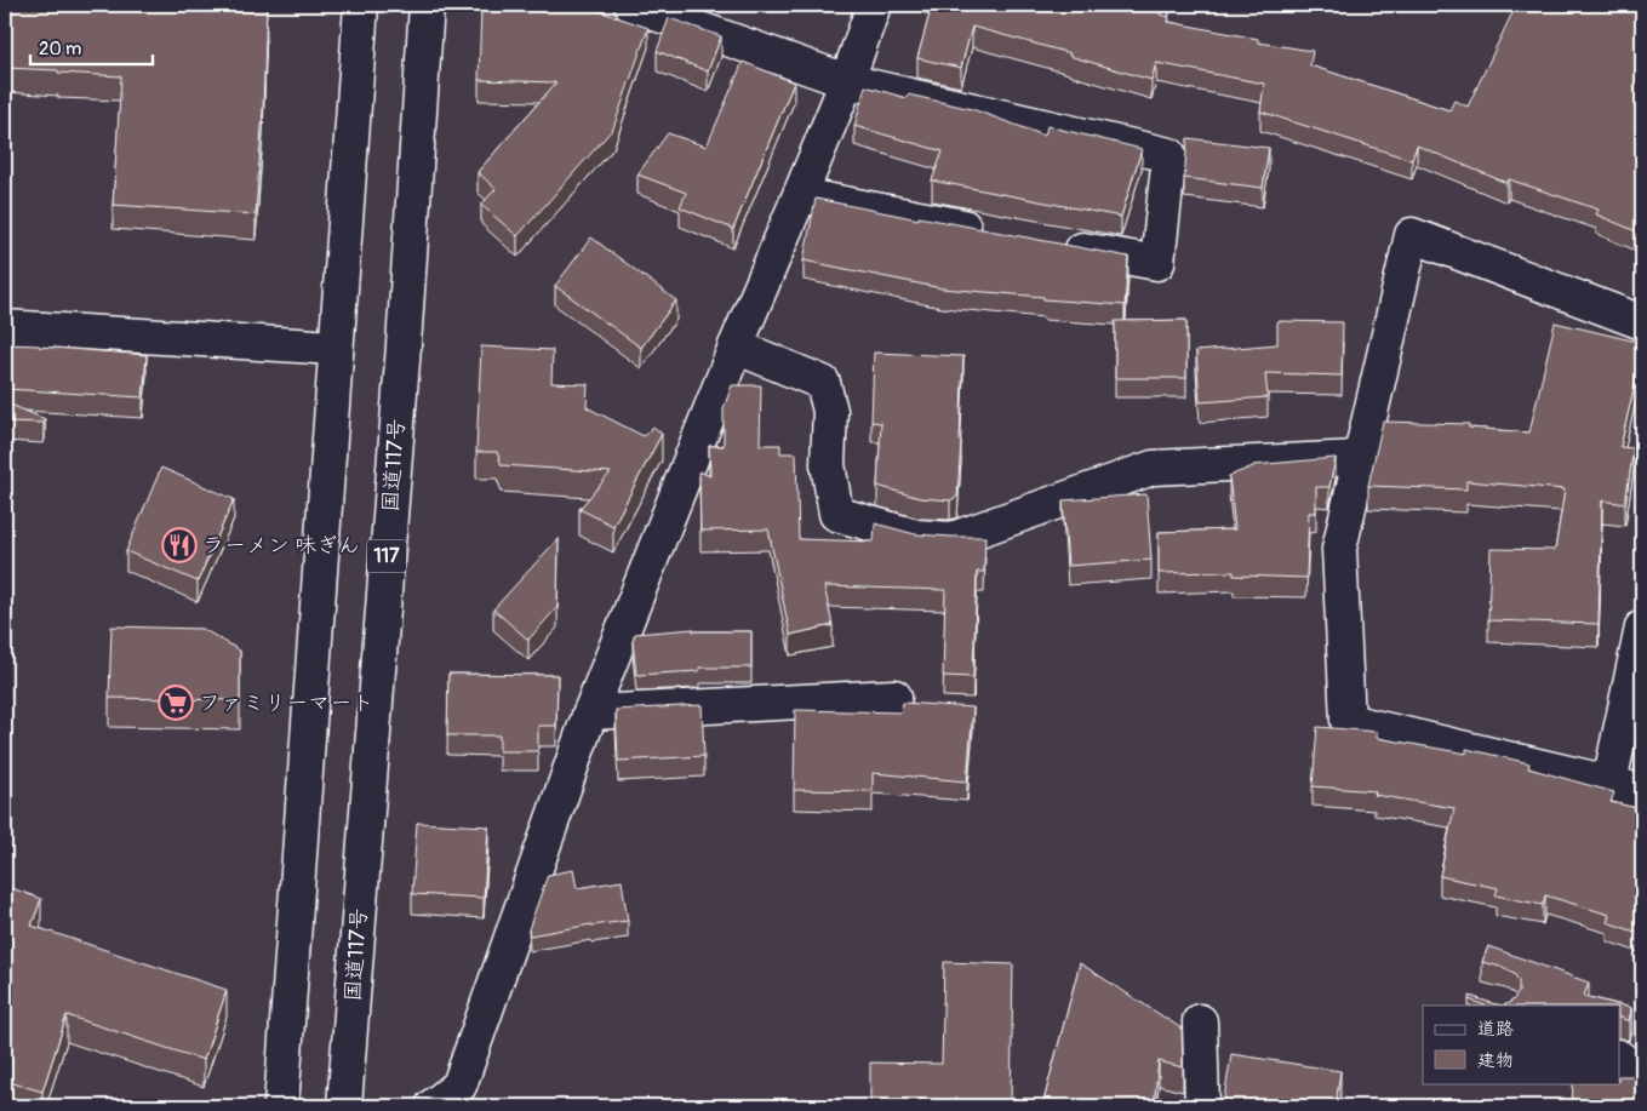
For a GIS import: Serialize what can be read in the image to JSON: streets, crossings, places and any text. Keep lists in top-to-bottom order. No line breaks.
{"streets":{"main road":["国道117号","117"]},"places":{"restaurant":["ラーメン 味ぎん"],"supermarket":["ファミリーマート"]},"legend":["道路","建物"],"scale_bar":"20 m"}
